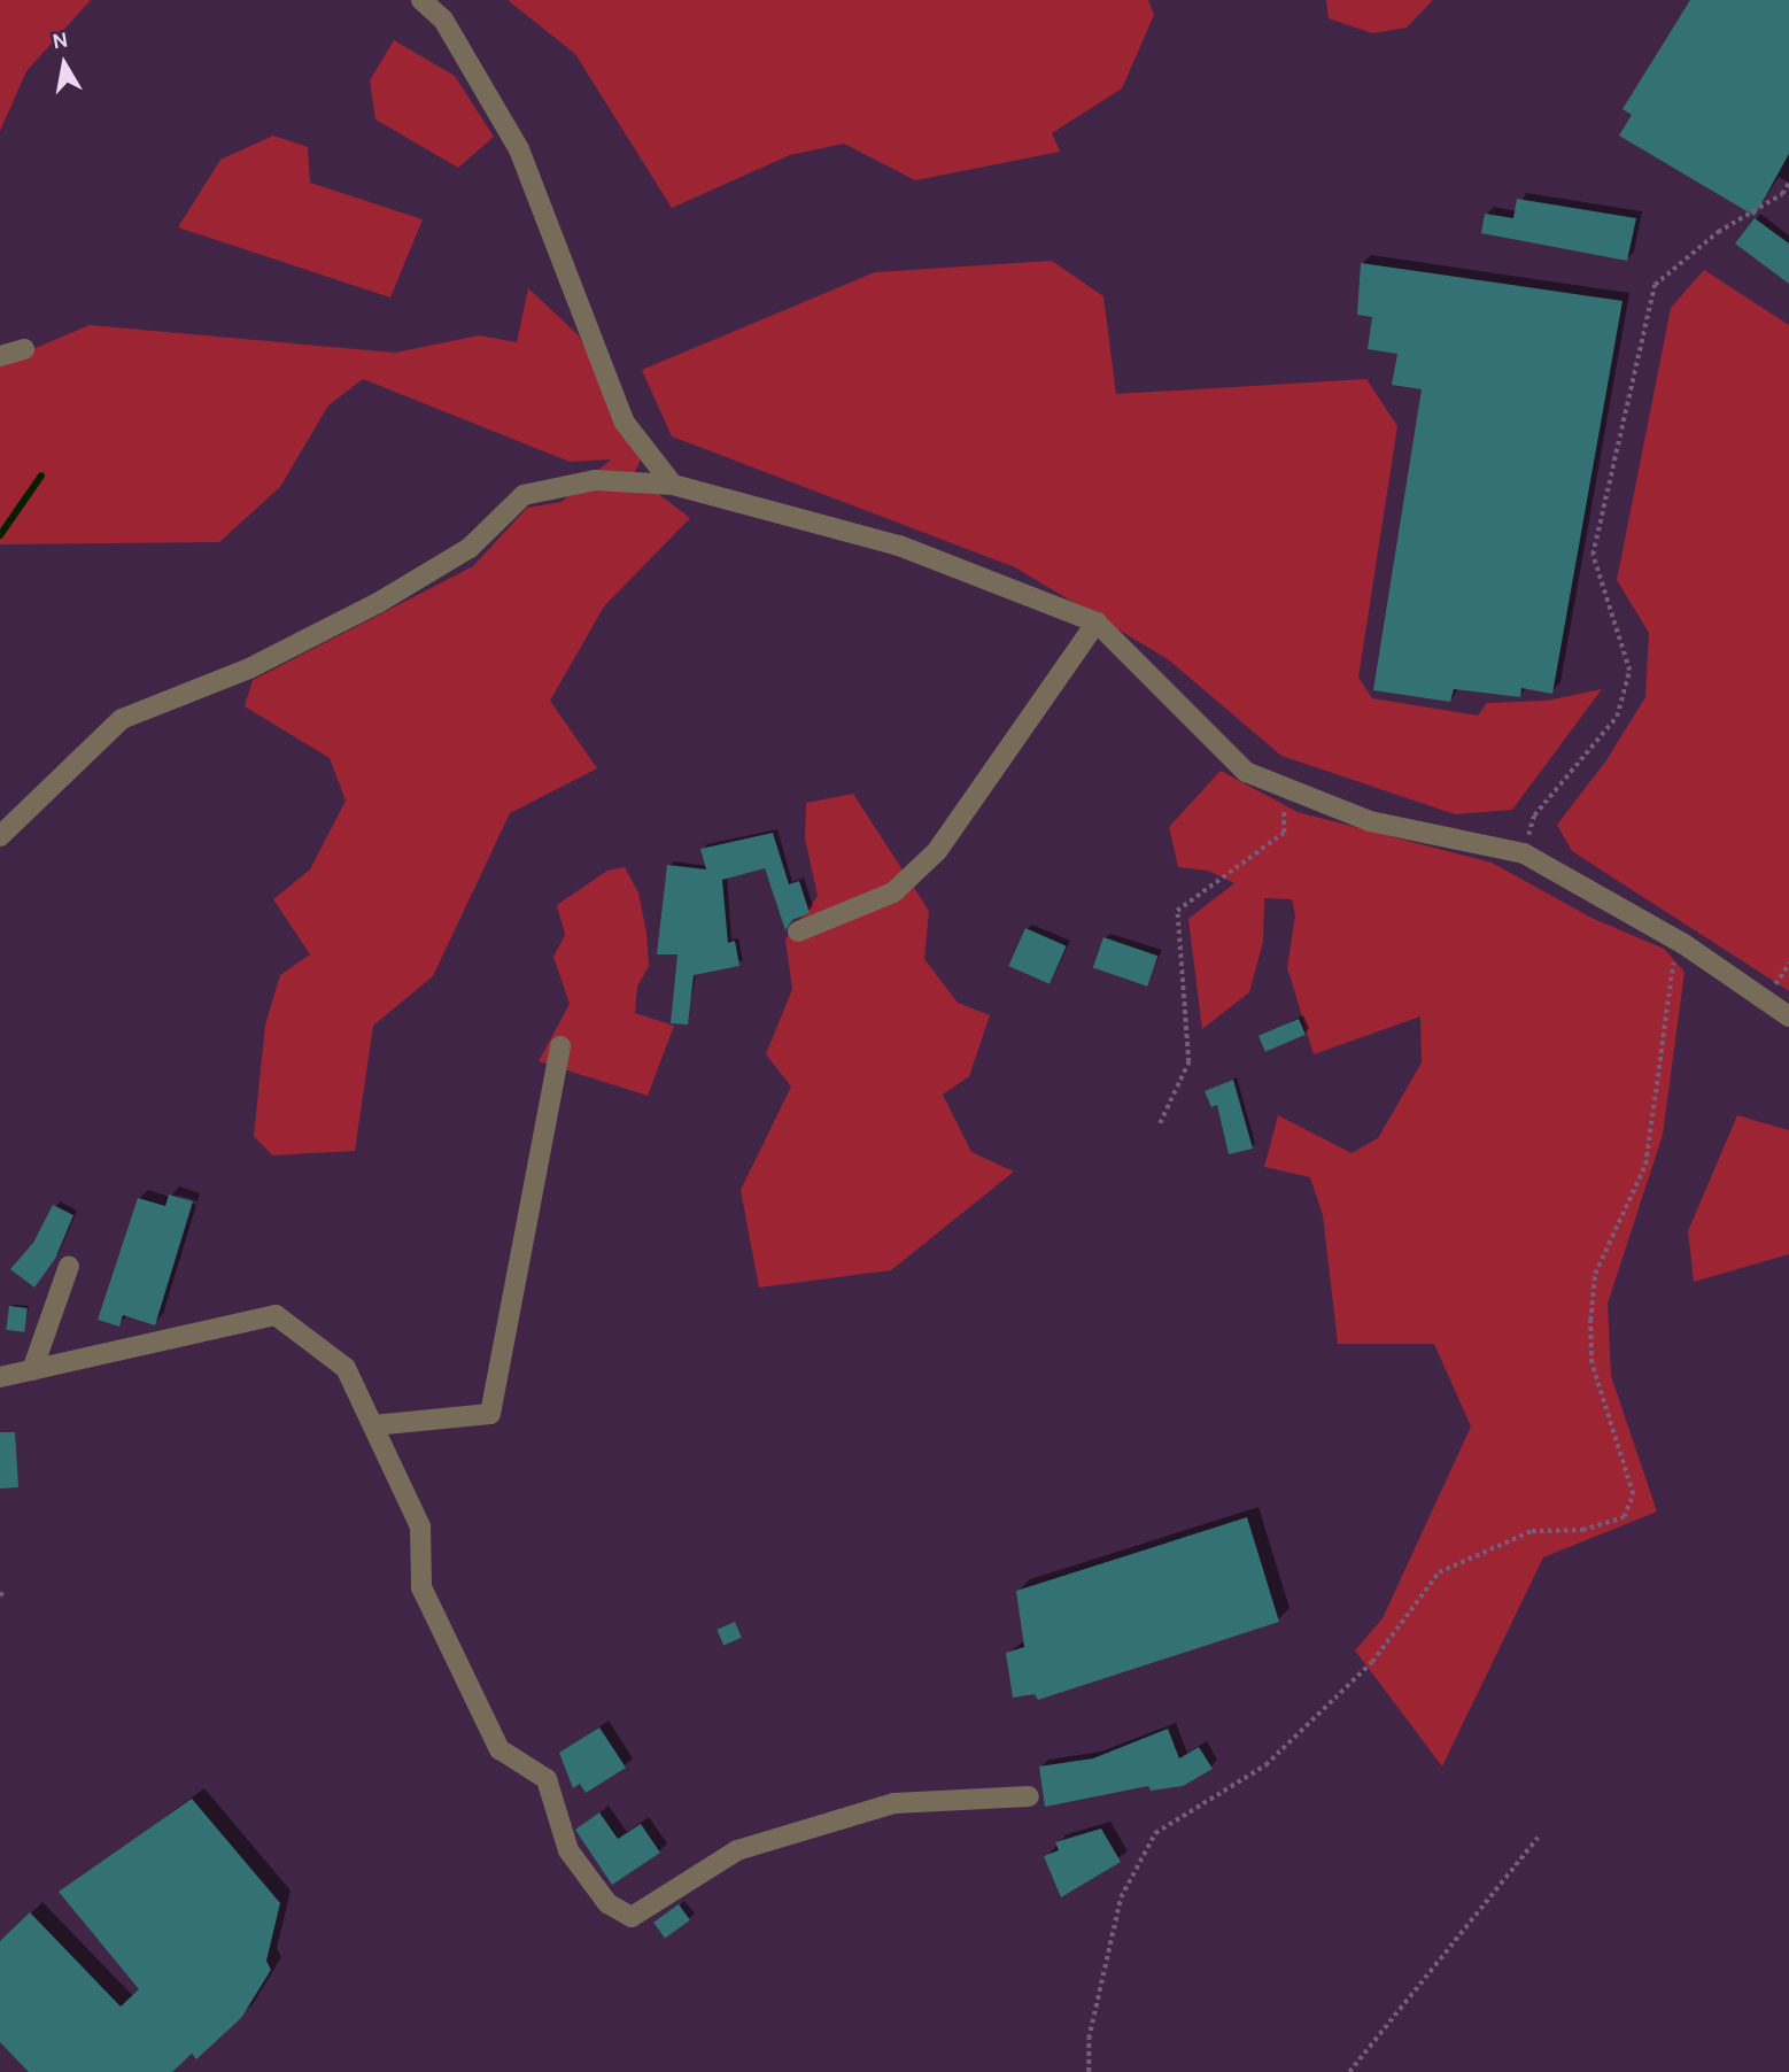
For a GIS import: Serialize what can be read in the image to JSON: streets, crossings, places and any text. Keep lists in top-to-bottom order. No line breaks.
{"north":"top"}
